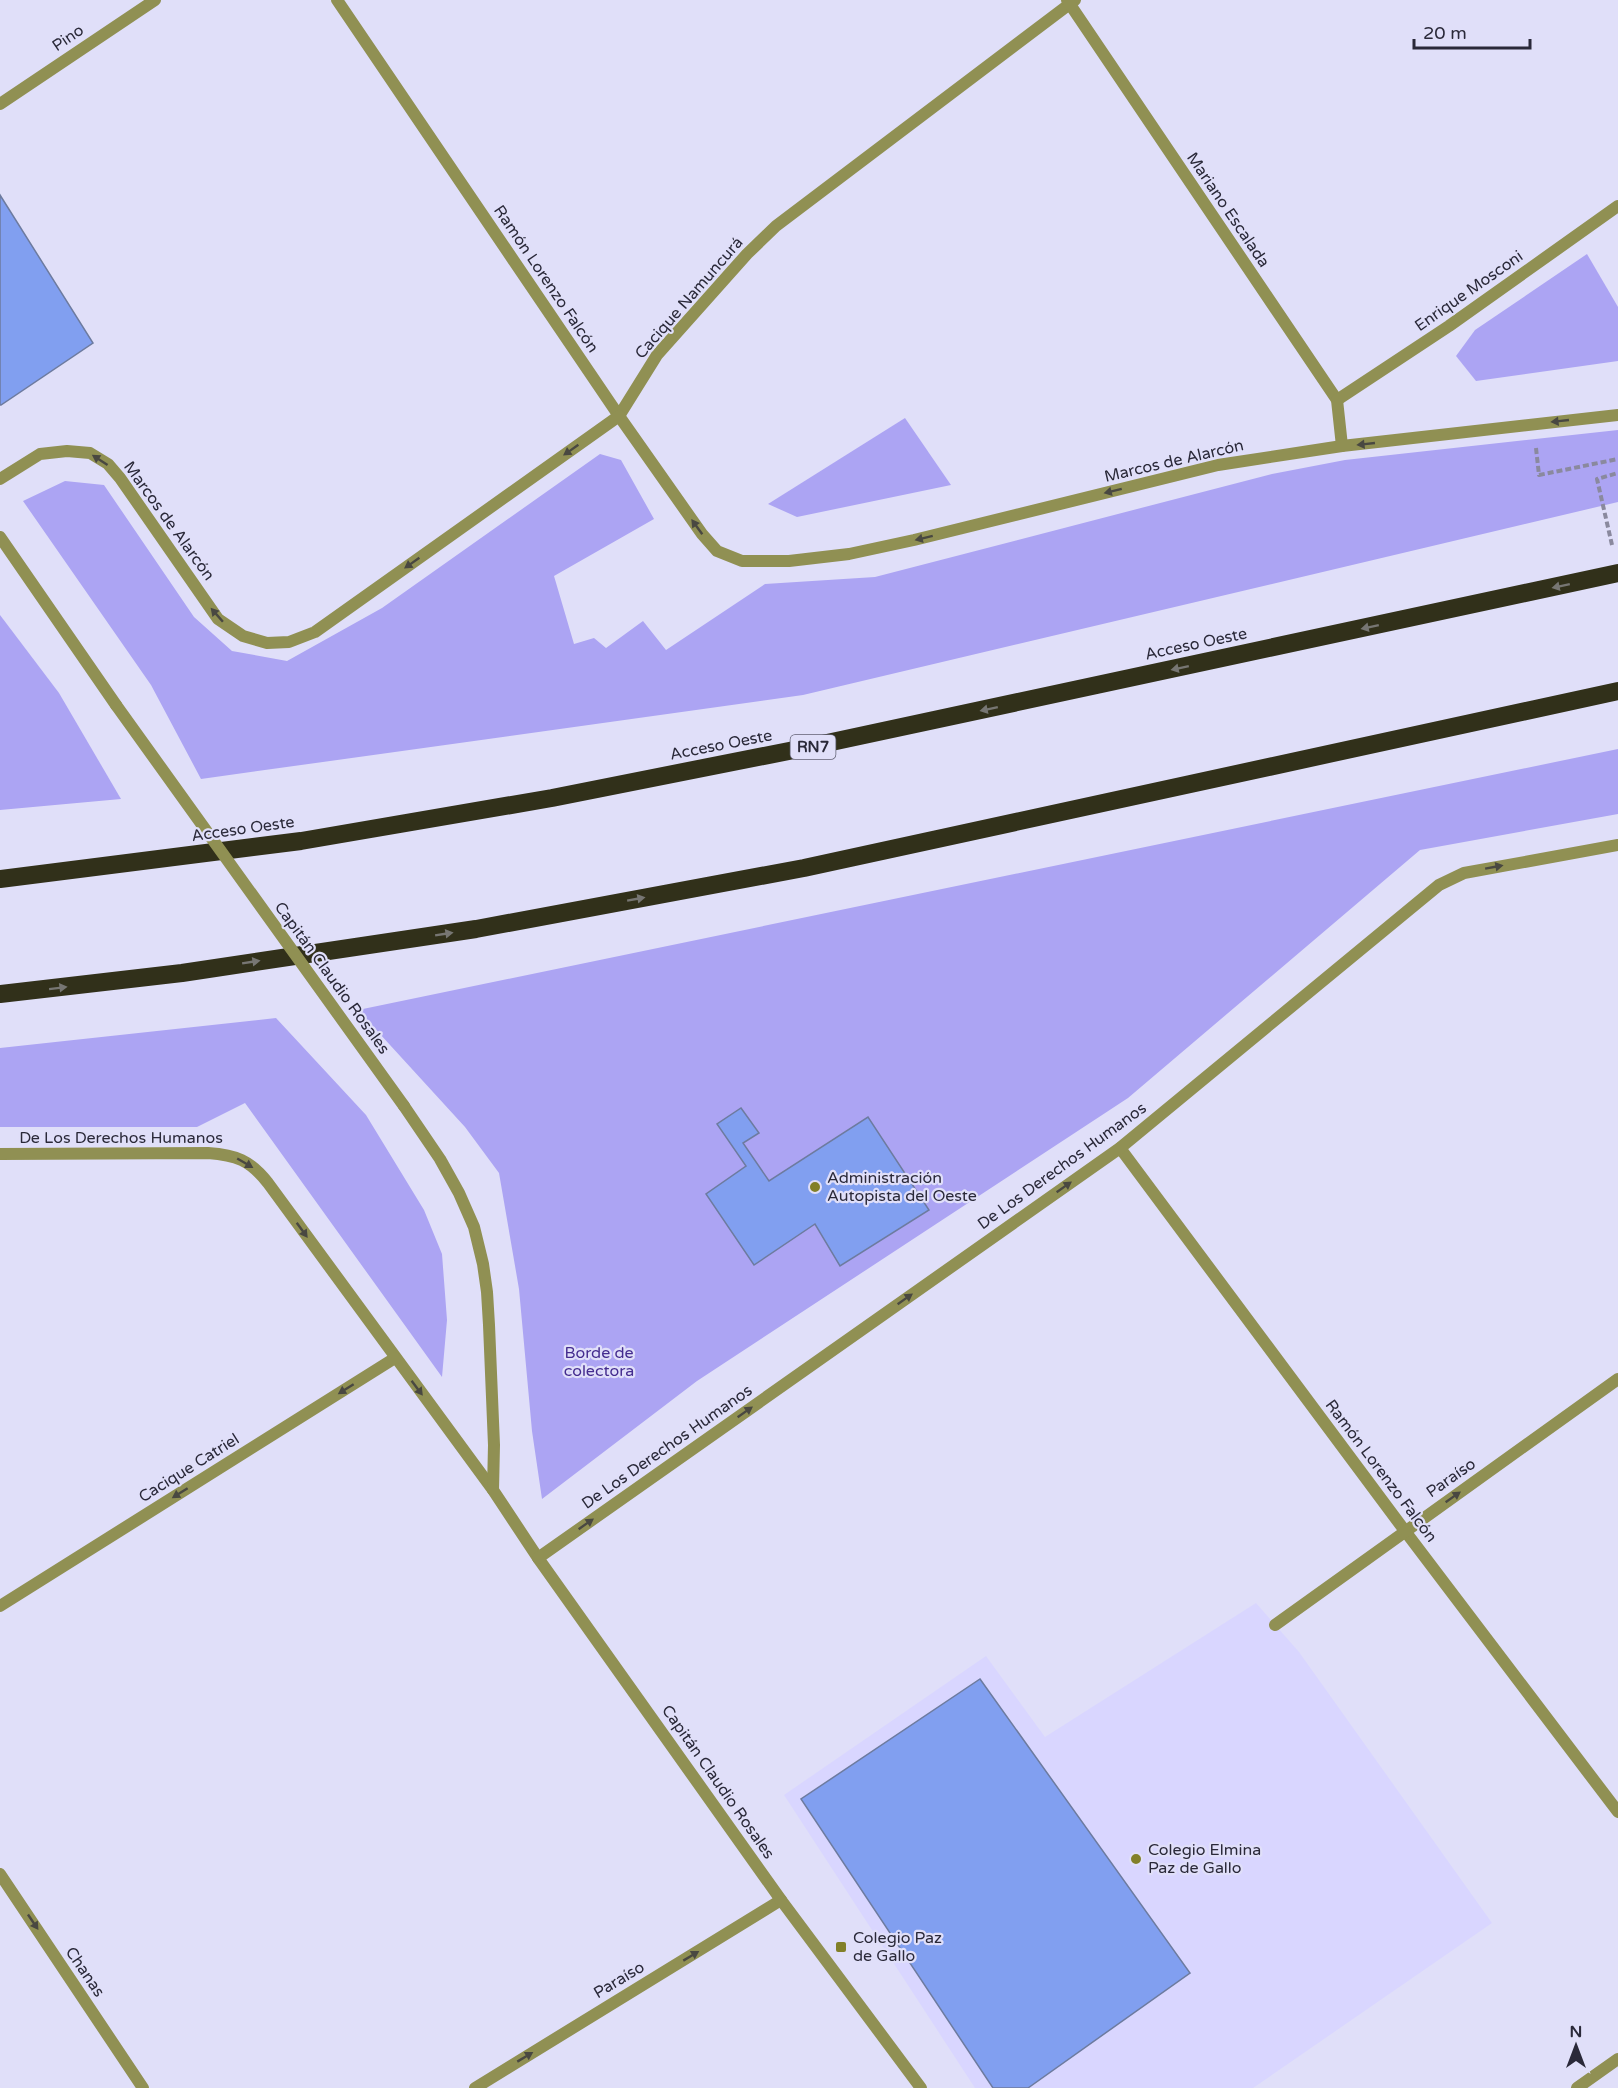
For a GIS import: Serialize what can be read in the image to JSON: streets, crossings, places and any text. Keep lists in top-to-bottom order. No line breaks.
{"streets":{"highway":["Acceso Oeste","RN7"],"street":["Pino","Mariano Escalada","Ramón Lorenzo Falcón","Enrique Mosconi","Cacique Namuncurá","Marcos de Alarcón","Capitán Claudio Rosales","De Los Derechos Humanos","Cacique Catriel","Paraíso","Chanas"]},"crossings":[["Mariano Escalada","Enrique Mosconi"],["Mariano Escalada","Cacique Namuncurá"],["Mariano Escalada","Marcos de Alarcón"],["Ramón Lorenzo Falcón","Cacique Namuncurá"],["Ramón Lorenzo Falcón","Marcos de Alarcón"],["Ramón Lorenzo Falcón","De Los Derechos Humanos"],["Ramón Lorenzo Falcón","Paraíso"],["Cacique Namuncurá","Marcos de Alarcón"],["Capitán Claudio Rosales","De Los Derechos Humanos"],["Capitán Claudio Rosales","Cacique Catriel"],["Capitán Claudio Rosales","Paraíso"]],"one_way":["Cacique Namuncurá","Marcos de Alarcón","De Los Derechos Humanos","Cacique Catriel","Paraíso","Chanas"],"parks":["Borde de colectora"],"places":{"other":["Administración Autopista del Oeste","Colegio Elmina Paz de Gallo"],"transit":["Colegio Paz de Gallo"]},"scale_bar":"20 m","north":"top"}
